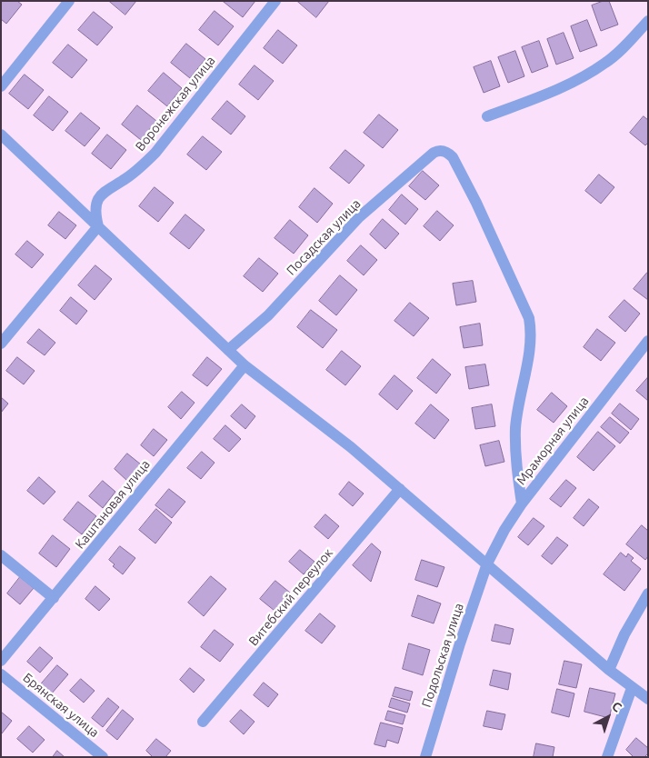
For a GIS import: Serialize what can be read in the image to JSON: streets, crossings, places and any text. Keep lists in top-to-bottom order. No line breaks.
{"streets":{"street":["Воронежская улица","Посадская улица","Мраморная улица","Каштановая улица","Витебский переулок","Подольская улица","Брянская улица"]},"crossings":[["Посадская улица","Мраморная улица"],["Мраморная улица","Подольская улица"]],"north":"top right"}
